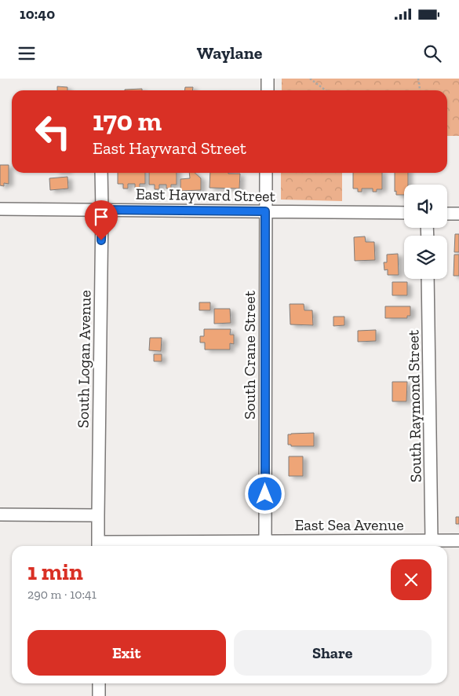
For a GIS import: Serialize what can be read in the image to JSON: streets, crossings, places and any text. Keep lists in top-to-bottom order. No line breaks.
{"streets":{"street":["East Hayward Street","South Crane Street","South Logan Avenue","South Raymond Street","East Sea Avenue"]},"crossings":[["East Hayward Street","South Crane Street"],["East Hayward Street","South Logan Avenue"],["South Crane Street","East Sea Avenue"],["South Logan Avenue","East Sea Avenue"],["South Raymond Street","East Sea Avenue"]],"page":{"status":"10:40","header":"Waylane","turn":["170 m","East Hayward Street"],"heading":["1 min","290 m · 10:41"],"buttons":["Exit","Share"]}}
